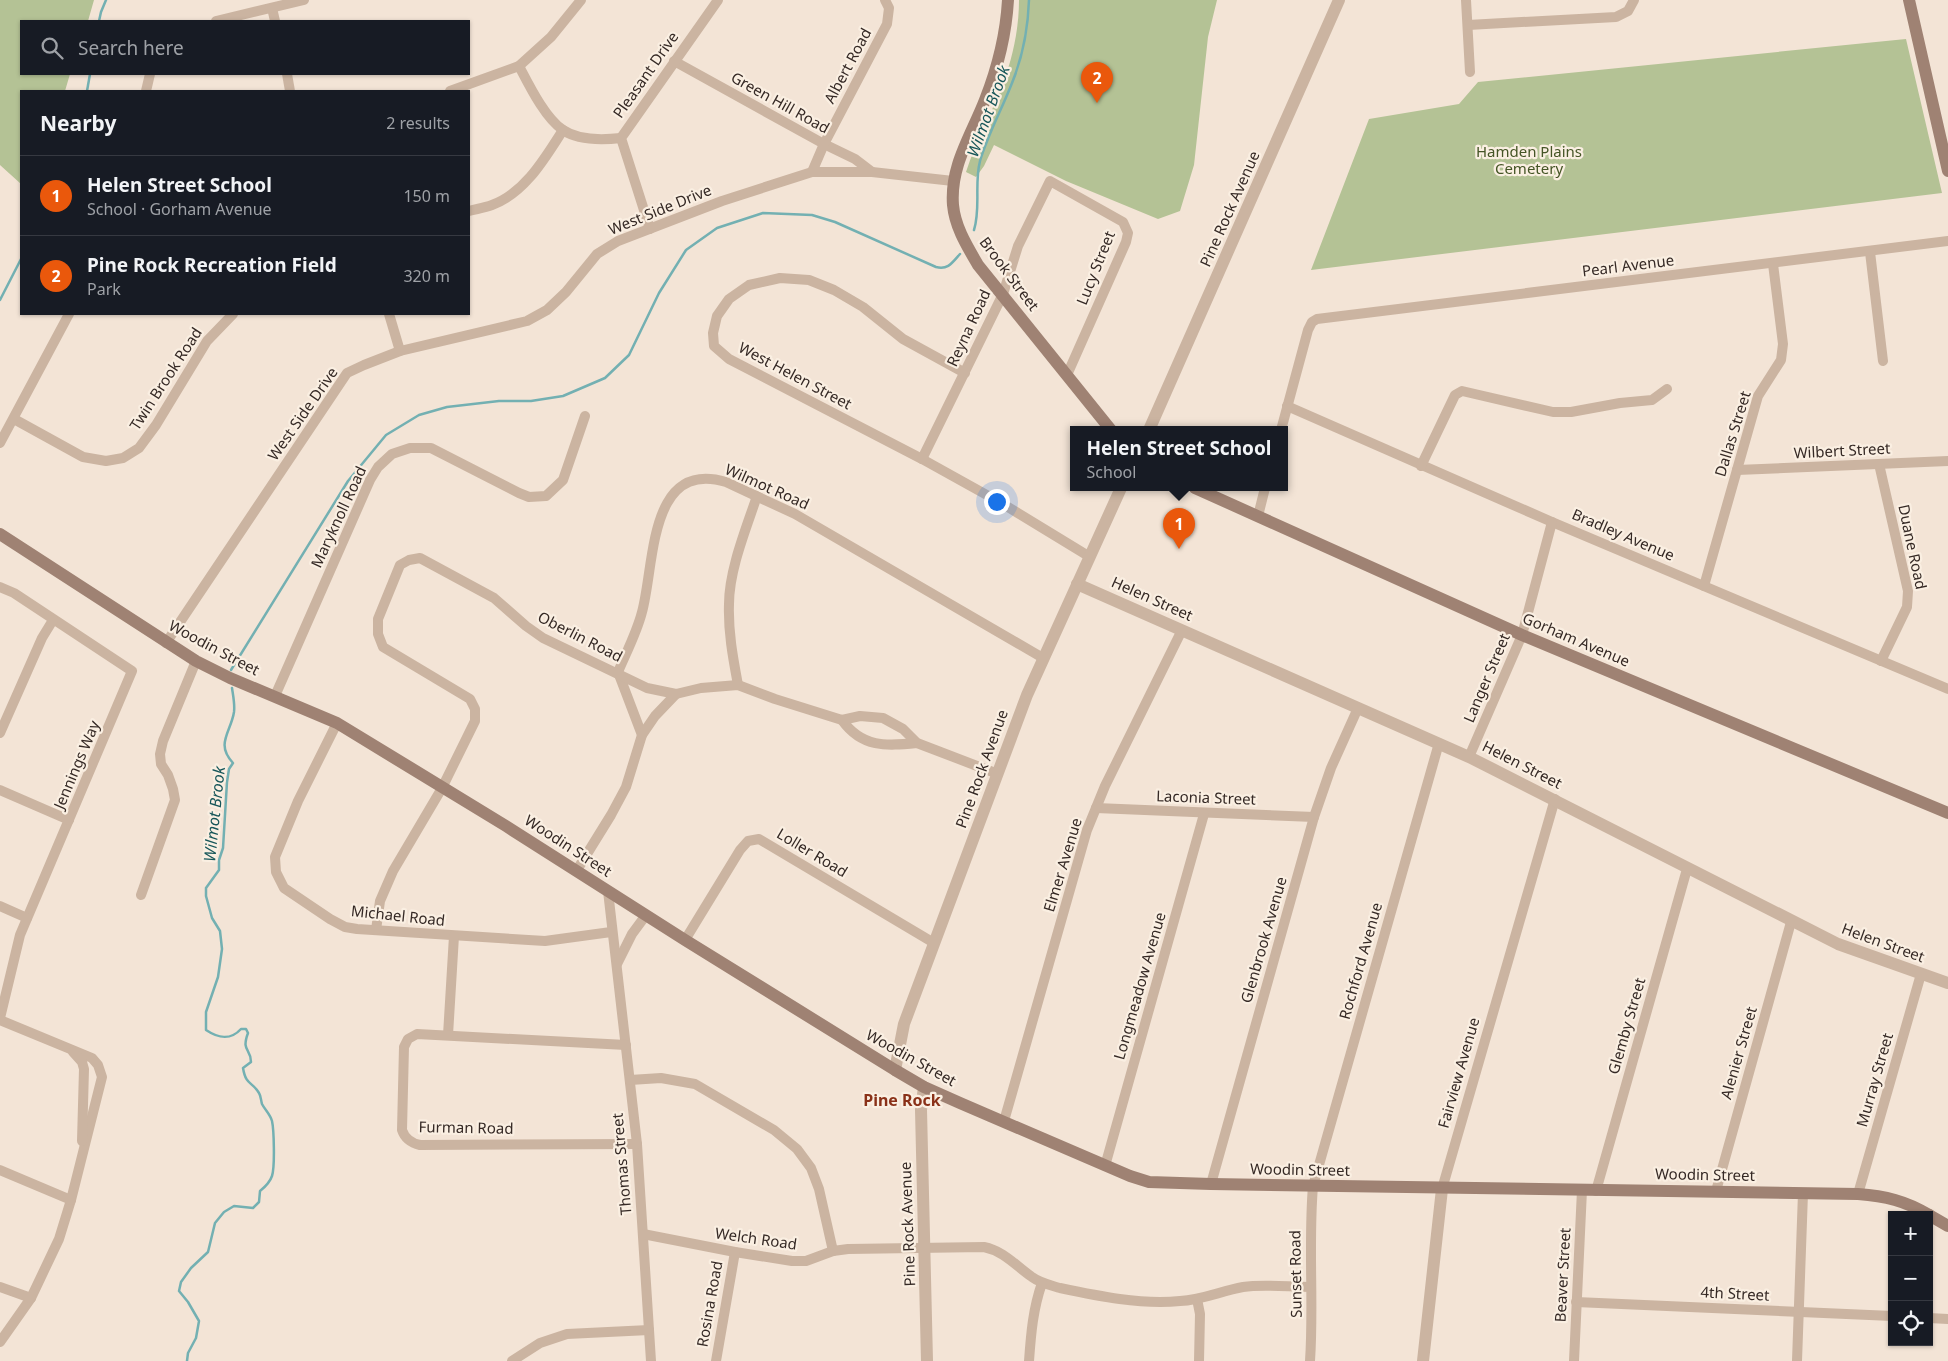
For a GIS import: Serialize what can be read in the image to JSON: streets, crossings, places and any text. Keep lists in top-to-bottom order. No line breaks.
{"streets":{"main road":["Brook Street","Gorham Avenue","Woodin Street"],"street":["Albert Road","Pleasant Drive","Green Hill Road","Pine Rock Avenue","West Side Drive","Pearl Avenue","Lucy Street","Reyna Road","West Helen Street","Twin Brook Road","Dallas Street","Wilbert Street","Wilmot Road","Maryknoll Road","Bradley Avenue","Duane Road","Helen Street","Oberlin Road","Langer Street","Jennings Way","Laconia Street","Loller Road","Elmer Avenue","Michael Road","Glenbrook Avenue","Rochford Avenue","Longmeadow Avenue","Glemby Street","Alenier Street","Fairview Avenue","Murray Street","Furman Road","Thomas Street","Welch Road","Sunset Road","Beaver Street","4th Street","Rosina Road"]},"crossings":[["Albert Road","Green Hill Road"],["Albert Road","West Side Drive"],["Pleasant Drive","Green Hill Road"],["Pleasant Drive","West Side Drive"],["Green Hill Road","West Side Drive"],["Pine Rock Avenue","West Helen Street"],["Pine Rock Avenue","Wilmot Road"],["Pine Rock Avenue","Helen Street"],["Pine Rock Avenue","Oberlin Road"],["Pine Rock Avenue","Woodin Street"],["Pine Rock Avenue","Loller Road"],["Pine Rock Avenue","Welch Road"],["West Side Drive","Brook Street"],["West Side Drive","Woodin Street"],["Pearl Avenue","Dallas Street"],["Pearl Avenue","Bradley Avenue"],["Lucy Street","Brook Street"],["Lucy Street","Reyna Road"],["Brook Street","Reyna Road"],["Reyna Road","West Helen Street"],["Dallas Street","Wilbert Street"],["Dallas Street","Bradley Avenue"],["Wilbert Street","Duane Road"],["Wilmot Road","Oberlin Road"],["Maryknoll Road","Woodin Street"],["Bradley Avenue","Duane Road"],["Bradley Avenue","Langer Street"],["Helen Street","Langer Street"],["Helen Street","Elmer Avenue"],["Helen Street","Glenbrook Avenue"],["Helen Street","Rochford Avenue"],["Helen Street","Glemby Street"],["Helen Street","Alenier Street"],["Helen Street","Fairview Avenue"],["Helen Street","Murray Street"],["Oberlin Road","Woodin Street"],["Oberlin Road","Michael Road"],["Gorham Avenue","Langer Street"],["Woodin Street","Loller Road"],["Woodin Street","Elmer Avenue"],["Woodin Street","Michael Road"],["Woodin Street","Glenbrook Avenue"],["Woodin Street","Rochford Avenue"],["Woodin Street","Longmeadow Avenue"],["Woodin Street","Glemby Street"],["Woodin Street","Alenier Street"],["Woodin Street","Fairview Avenue"],["Woodin Street","Murray Street"],["Woodin Street","Thomas Street"],["Woodin Street","Sunset Road"],["Woodin Street","Beaver Street"],["Laconia Street","Elmer Avenue"],["Laconia Street","Glenbrook Avenue"],["Laconia Street","Longmeadow Avenue"],["Michael Road","Thomas Street"],["Rochford Avenue","Sunset Road"],["Furman Road","Thomas Street"],["Thomas Street","Welch Road"],["Welch Road","Rosina Road"],["Beaver Street","4th Street"]],"districts":["Pine Rock"],"water":["Wilmot Brook"],"parks":["Hamden Plains Cemetery"],"page":{"search":"Search here","pins":["2","1"],"heading":["Nearby","2 results"],"list":[{"mark":"1","name":"Helen Street School","note":"School · Gorham Avenue","value":"150 m"},{"mark":"2","name":"Pine Rock Recreation Field","note":"Park","value":"320 m"}],"popup":["Helen Street School","School"],"map_buttons":["+","−"]}}
